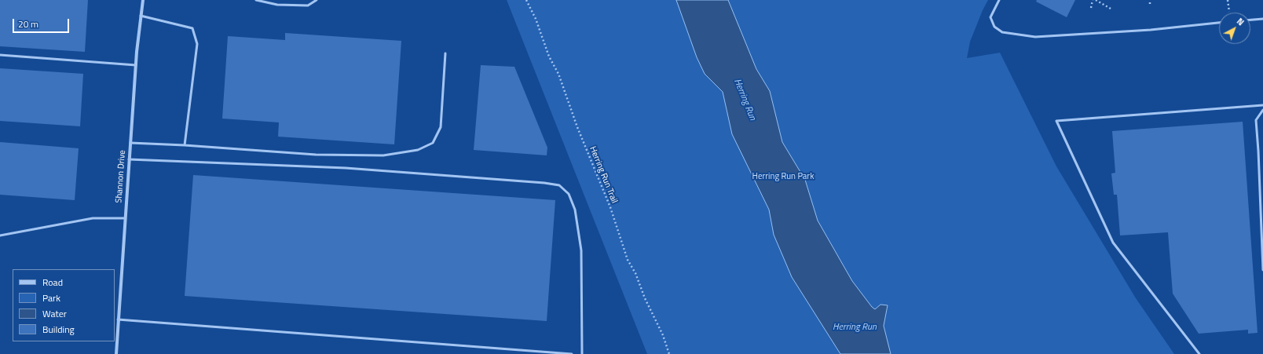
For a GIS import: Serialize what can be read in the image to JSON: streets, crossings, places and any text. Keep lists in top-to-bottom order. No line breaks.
{"streets":{"street":["Shannon Drive"],"path":["Herring Run Trail"]},"water":["Herring Run"],"parks":["Herring Run Park"],"legend":["Road","Park","Water","Building"],"scale_bar":"20 m","north":"top right"}
